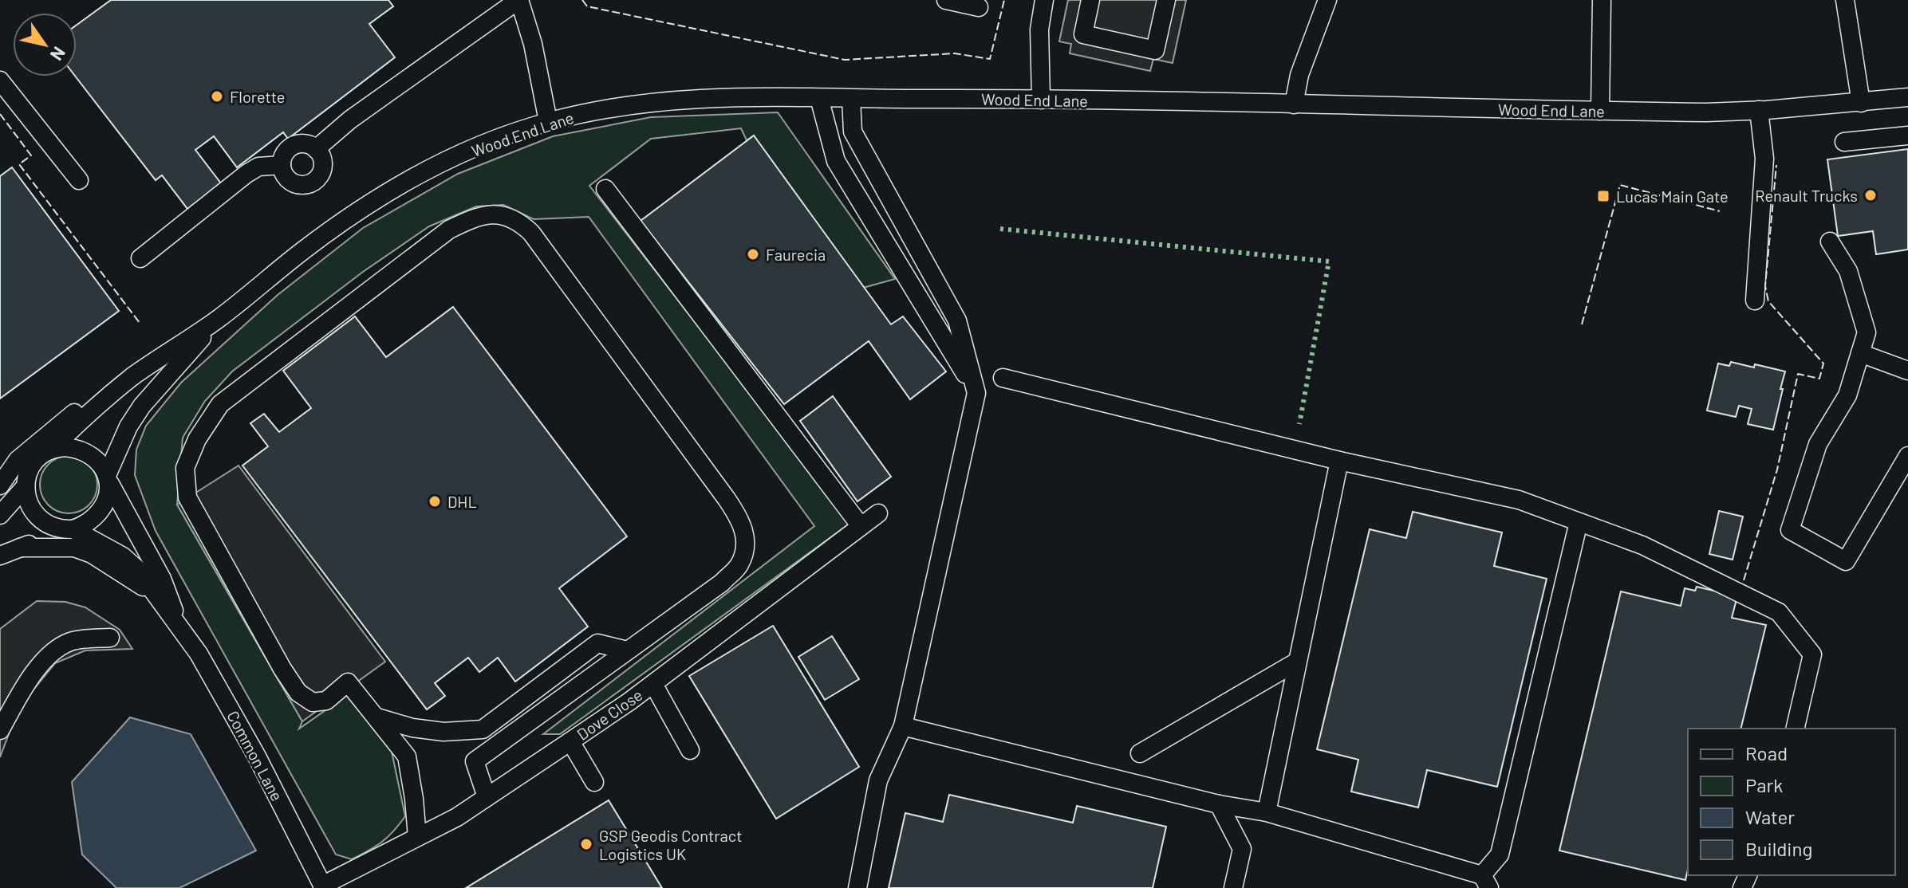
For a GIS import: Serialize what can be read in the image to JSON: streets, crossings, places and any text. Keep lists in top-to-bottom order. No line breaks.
{"streets":{"street":["Wood End Lane","Dove Close","Common Lane"]},"crossings":[["Wood End Lane","Common Lane"],["Dove Close","Common Lane"]],"places":{"other":["Florette","Renault Trucks","Faurecia","DHL","GSP Geodis Contract Logistics UK"],"transit":["Lucas Main Gate"]},"legend":["Road","Park","Water","Building"],"north":"bottom right"}
